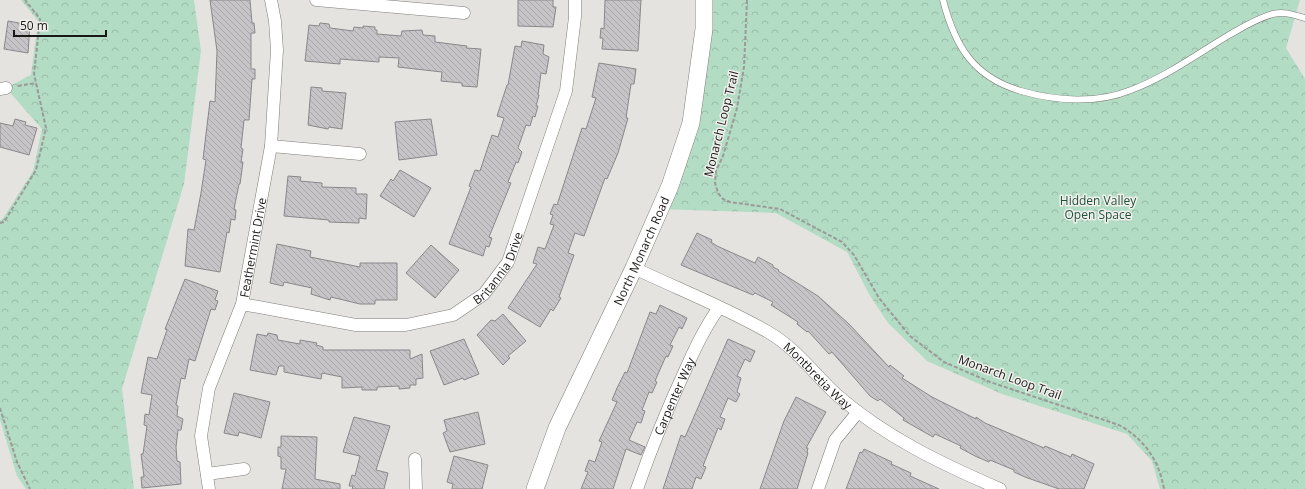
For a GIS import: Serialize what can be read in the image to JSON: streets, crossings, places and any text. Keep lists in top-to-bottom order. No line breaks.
{"streets":{"street":["Feathermint Drive","North Monarch Road","Britannia Drive","Montbretia Way","Carpenter Way"],"path":["Monarch Loop Trail"]},"crossings":[["Feathermint Drive","Britannia Drive"],["North Monarch Road","Montbretia Way"],["Montbretia Way","Carpenter Way"]],"parks":["Hidden Valley Open Space"],"scale_bar":"50 m"}
